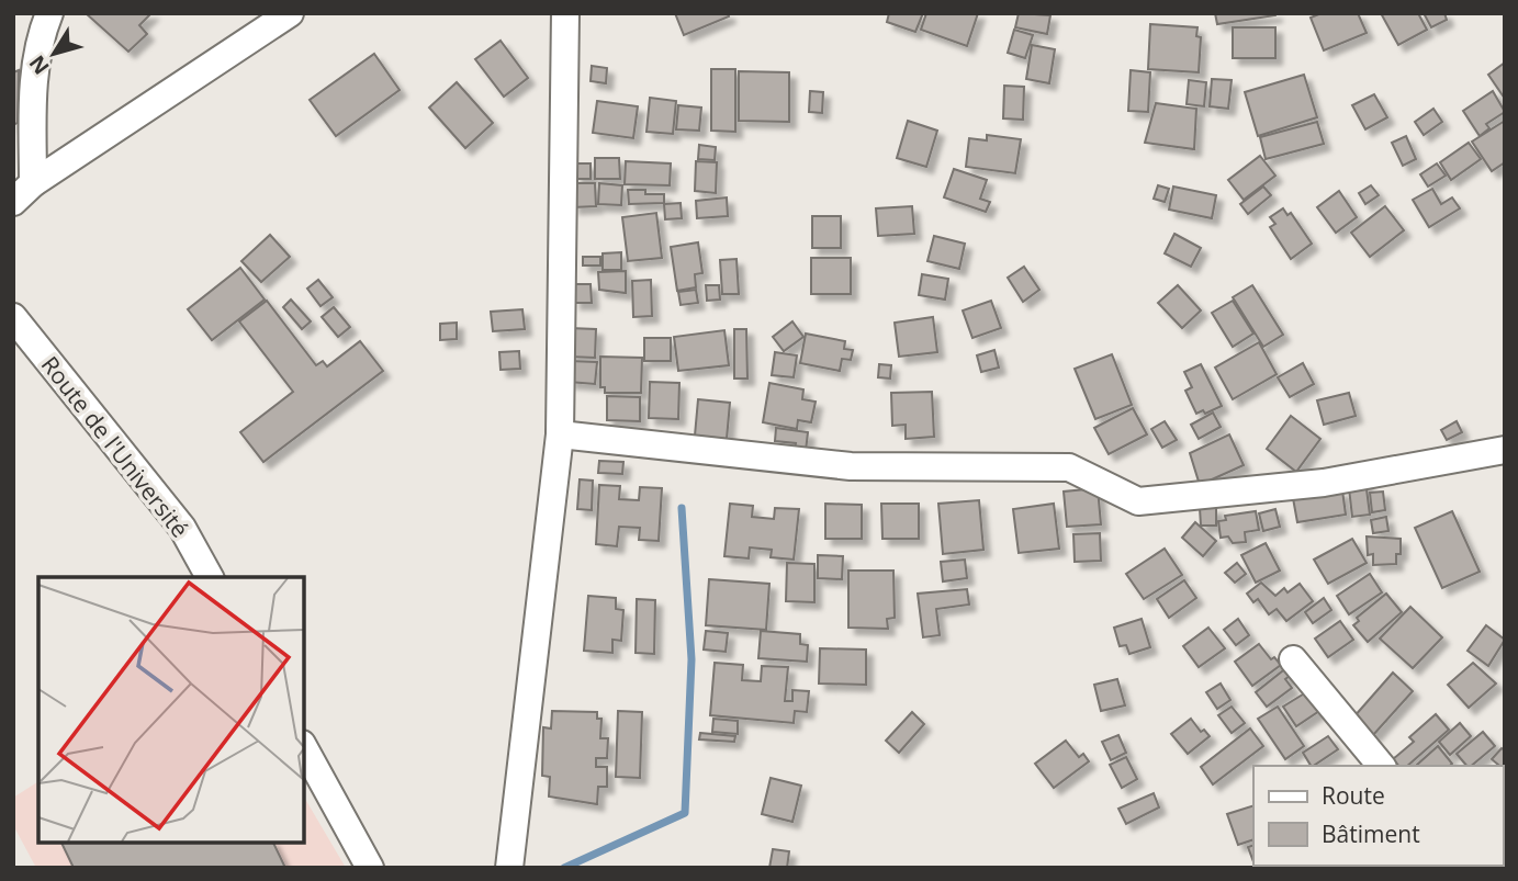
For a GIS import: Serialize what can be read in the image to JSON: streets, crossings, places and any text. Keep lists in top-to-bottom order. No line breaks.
{"streets":{"street":["Route de l'Université"]},"legend":["Route","Bâtiment"],"north":"bottom left"}
